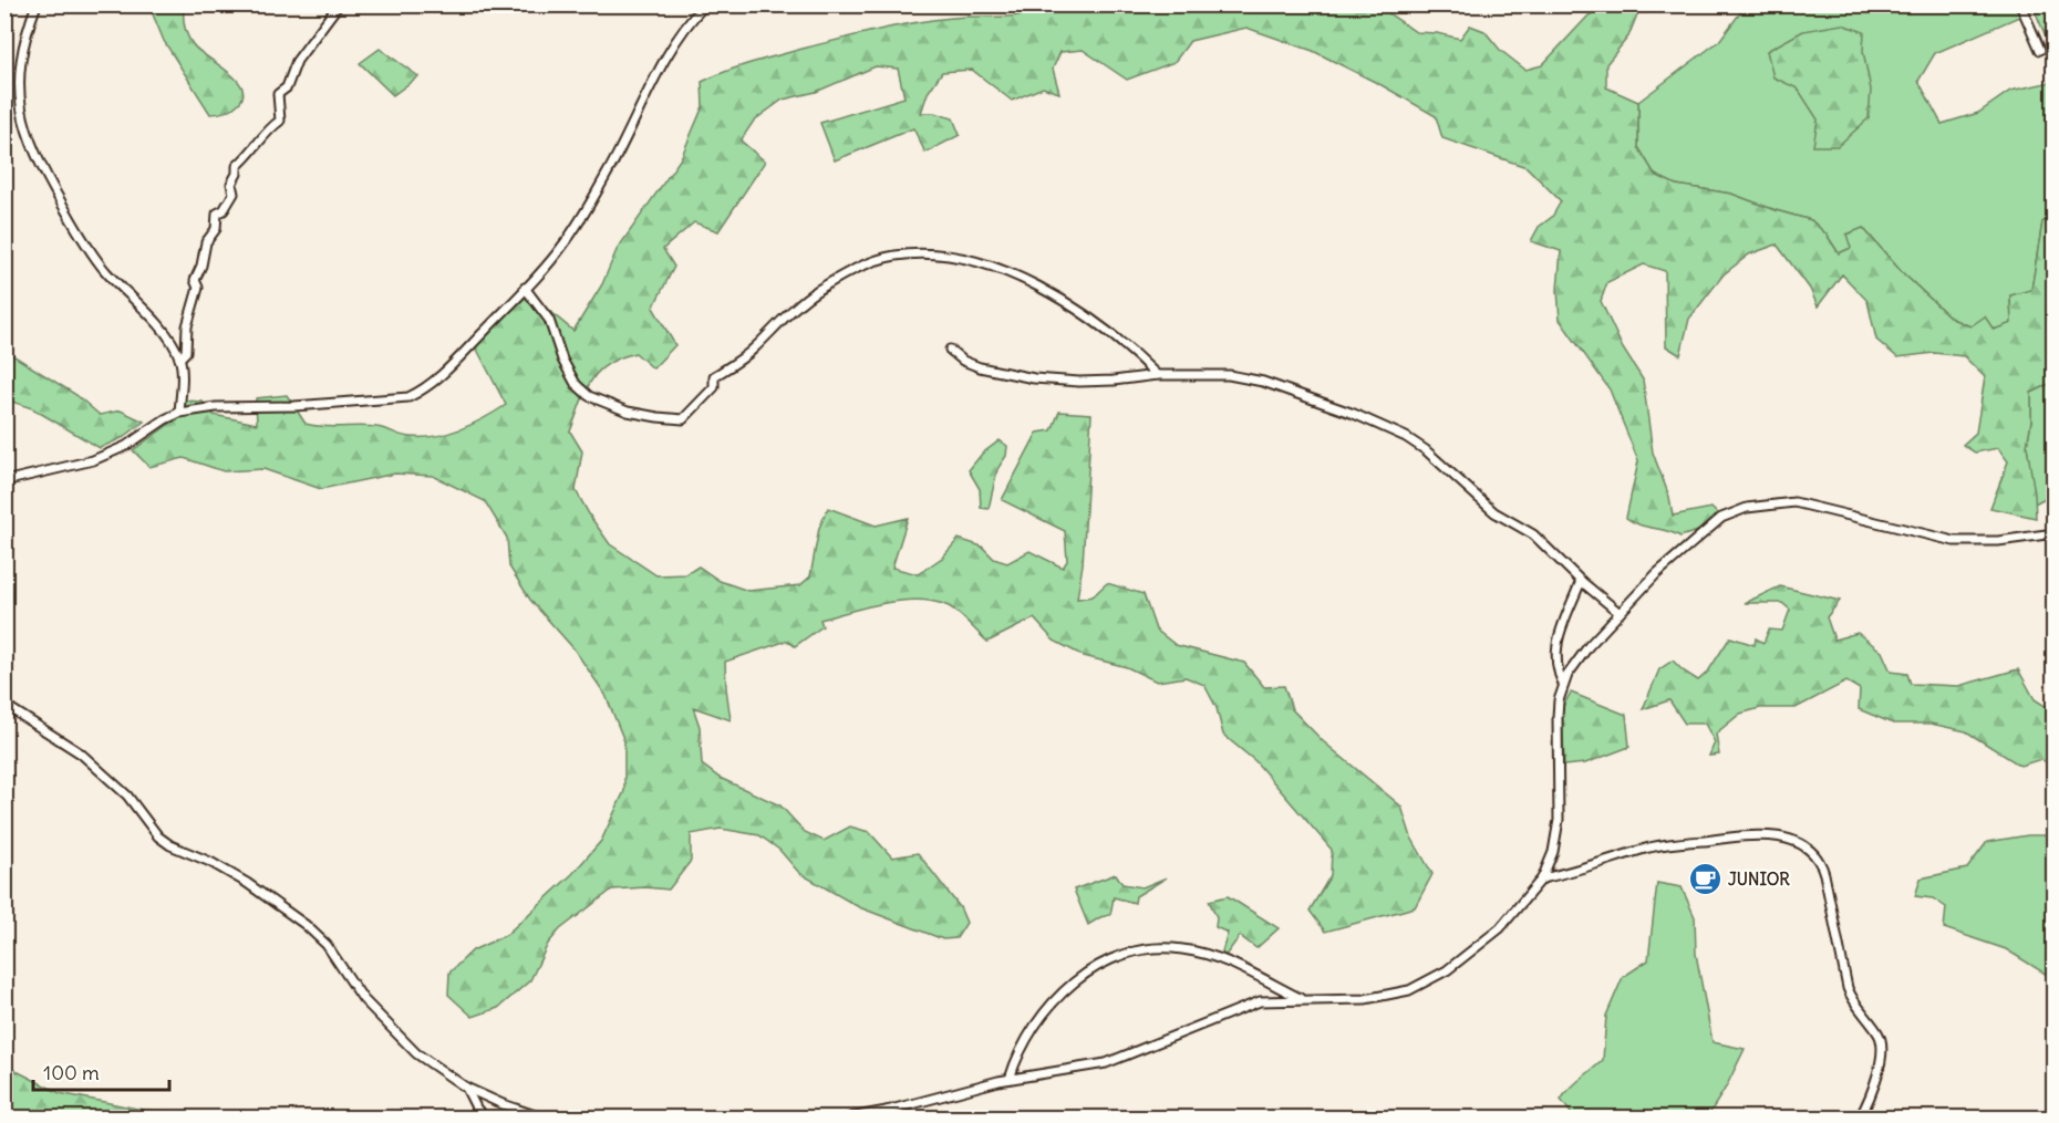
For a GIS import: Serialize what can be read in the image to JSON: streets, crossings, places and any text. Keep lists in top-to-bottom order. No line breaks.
{"places":{"cafe":["JUNIOR"]},"scale_bar":"100 m"}
